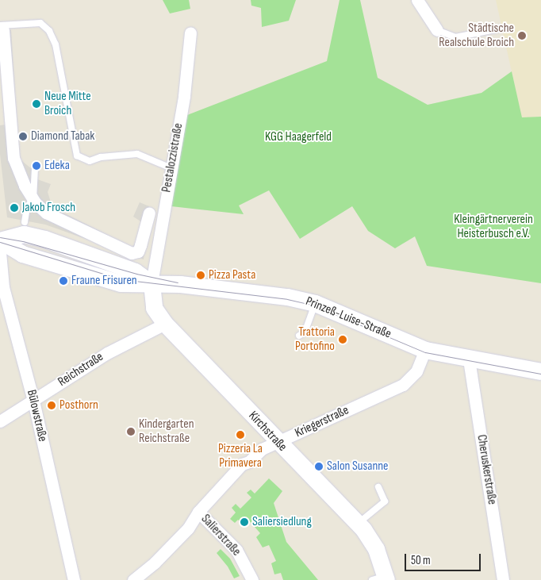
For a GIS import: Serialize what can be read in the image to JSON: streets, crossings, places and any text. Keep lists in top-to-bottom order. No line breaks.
{"streets":{"main road":["Prinzeß-Luise-Straße","Kirchstraße"],"street":["Pestalozzistraße","Reichstraße","Bülowstraße","Kriegerstraße","Cheruskerstraße","Salierstraße"]},"crossings":[["Pestalozzistraße","Prinzeß-Luise-Straße"],["Pestalozzistraße","Kirchstraße"],["Prinzeß-Luise-Straße","Kriegerstraße"],["Prinzeß-Luise-Straße","Kirchstraße"],["Prinzeß-Luise-Straße","Cheruskerstraße"],["Reichstraße","Bülowstraße"],["Reichstraße","Kirchstraße"],["Kriegerstraße","Kirchstraße"],["Kriegerstraße","Salierstraße"]],"parks":["KGG Haagerfeld","Kleingärtnerverein Heisterbusch e.V."],"places":["Städtische Realschule Broich","Neue Mitte Broich","Diamond Tabak","Edeka","Jakob Frosch","Pizza Pasta","Fraune Frisuren","Trattoria Portofino","Posthorn","Kindergarten Reichstraße","Pizzeria La Primavera","Salon Susanne","Saliersiedlung"],"scale_bar":"50 m"}
